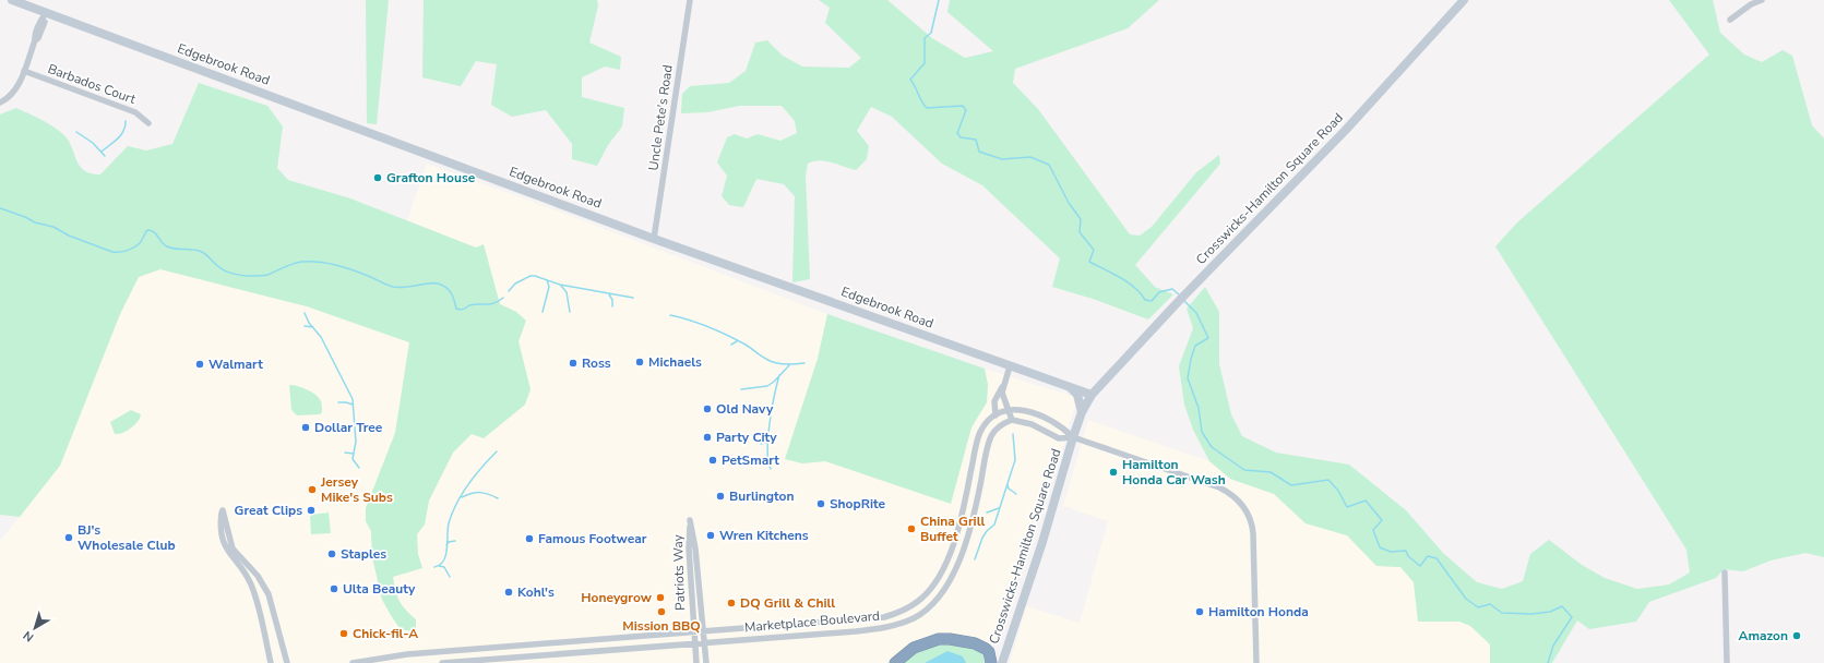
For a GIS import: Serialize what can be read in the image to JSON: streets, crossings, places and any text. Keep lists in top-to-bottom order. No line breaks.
{"streets":{"street":["Edgebrook Road","Barbados Court","Uncle Pete's Road","Crosswicks-Hamilton Square Road","Patriots Way","Marketplace Boulevard"]},"crossings":[["Edgebrook Road","Uncle Pete's Road"],["Edgebrook Road","Crosswicks-Hamilton Square Road"],["Crosswicks-Hamilton Square Road","Marketplace Boulevard"],["Patriots Way","Marketplace Boulevard"]],"places":["Grafton House","Michaels","Ross","Walmart","Old Navy","Dollar Tree","Party City","PetSmart","Hamilton Honda Car Wash","Jersey Mike's Subs","Burlington","ShopRite","Great Clips","China Grill Buffet","Wren Kitchens","BJ's Wholesale Club","Famous Footwear","Staples","Ulta Beauty","Kohl's","Honeygrow","DQ Grill & Chill","Mission BBQ","Hamilton Honda","Chick-fil-A","Amazon"],"north":"bottom left"}
